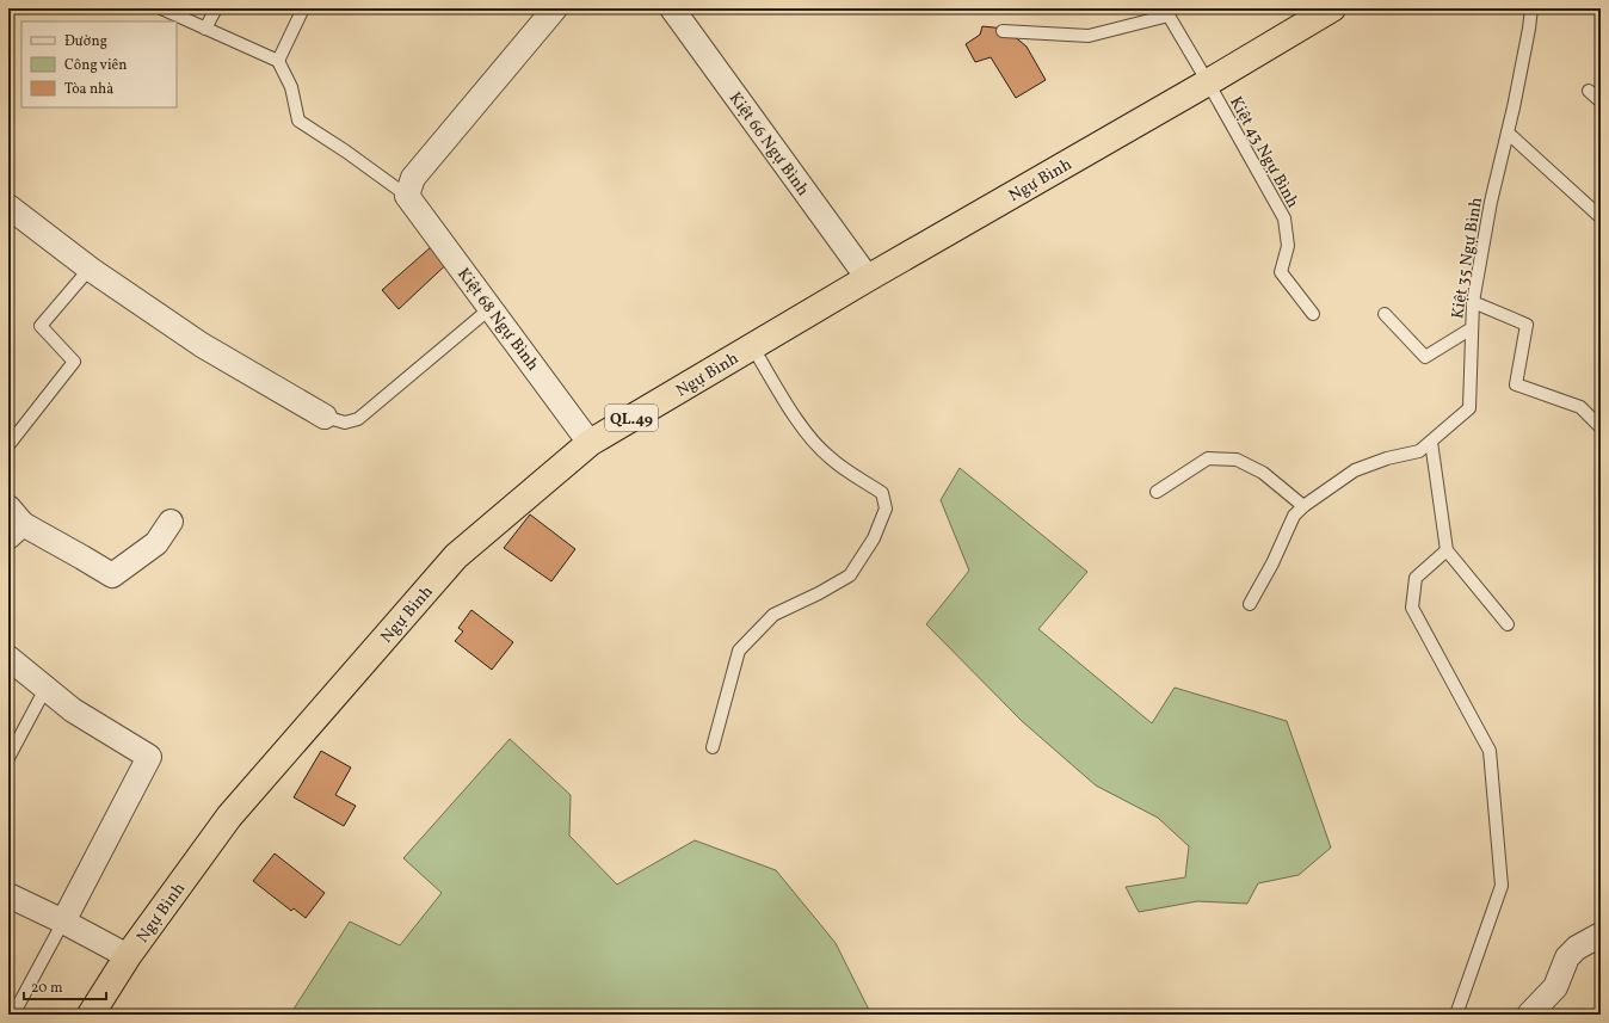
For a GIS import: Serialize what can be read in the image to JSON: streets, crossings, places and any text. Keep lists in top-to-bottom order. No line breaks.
{"streets":{"highway":["Ngự Bình","QL.49"],"street":["Kiệt 66 Ngự Bình","Kiệt 68 Ngự Bình"],"lane":["Kiệt 43 Ngự Bình","Kiệt 35 Ngự Bình"]},"crossings":[["Kiệt 66 Ngự Bình","Ngự Bình"],["Kiệt 43 Ngự Bình","Ngự Bình"],["Ngự Bình","Kiệt 68 Ngự Bình"]],"legend":["Đường","Công viên","Tòa nhà"],"scale_bar":"20 m"}
